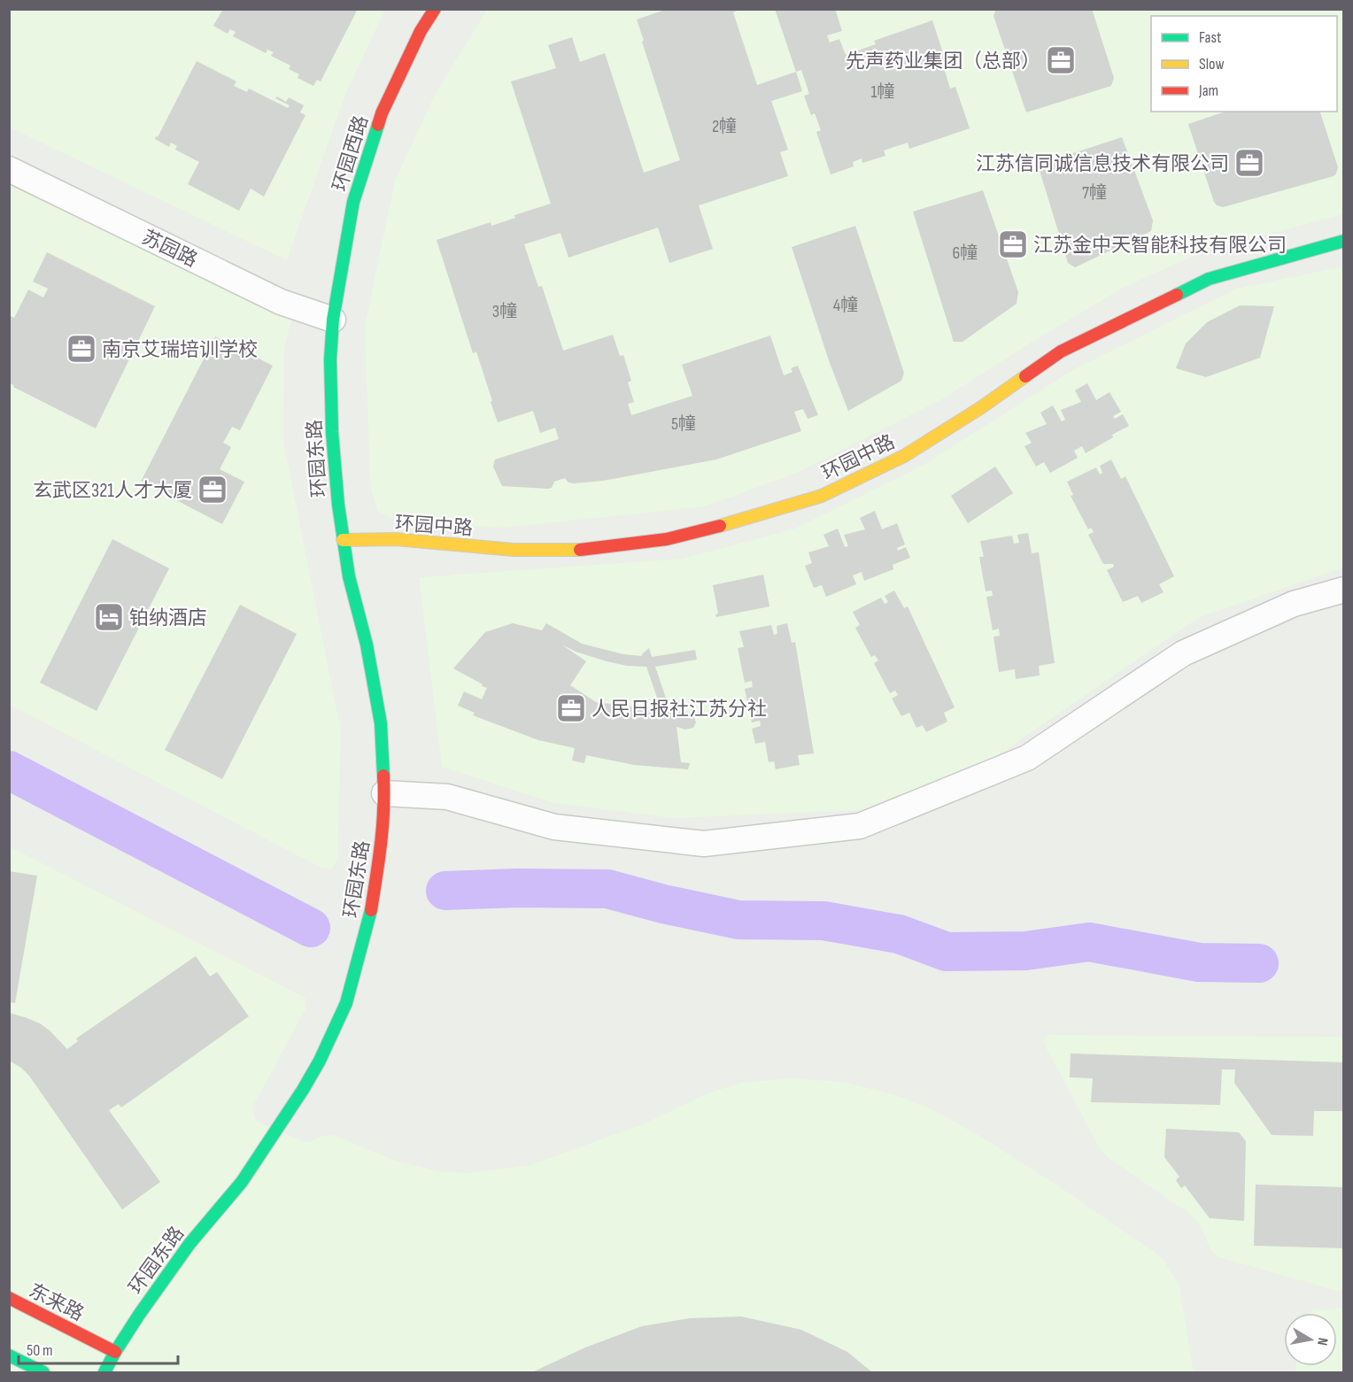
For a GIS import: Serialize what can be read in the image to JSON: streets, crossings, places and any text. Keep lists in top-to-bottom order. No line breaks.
{"streets":{"street":["环园西路","苏园路","环园中路","环园东路","东来路"]},"crossings":[["环园西路","苏园路"],["环园西路","环园东路"],["苏园路","环园东路"],["环园中路","环园东路"],["环园东路","东来路"]],"places":{"office":["先声药业集团（总部）","江苏信同诚信息技术有限公司","江苏金中天智能科技有限公司","南京艾瑞培训学校","玄武区321人才大厦","人民日报社江苏分社"],"hotel":["铂纳酒店"]},"house_numbers":["1幢","2幢","7幢","6幢","4幢","3幢","5幢"],"legend":["Fast","Slow","Jam"],"scale_bar":"50 m","north":"right"}
